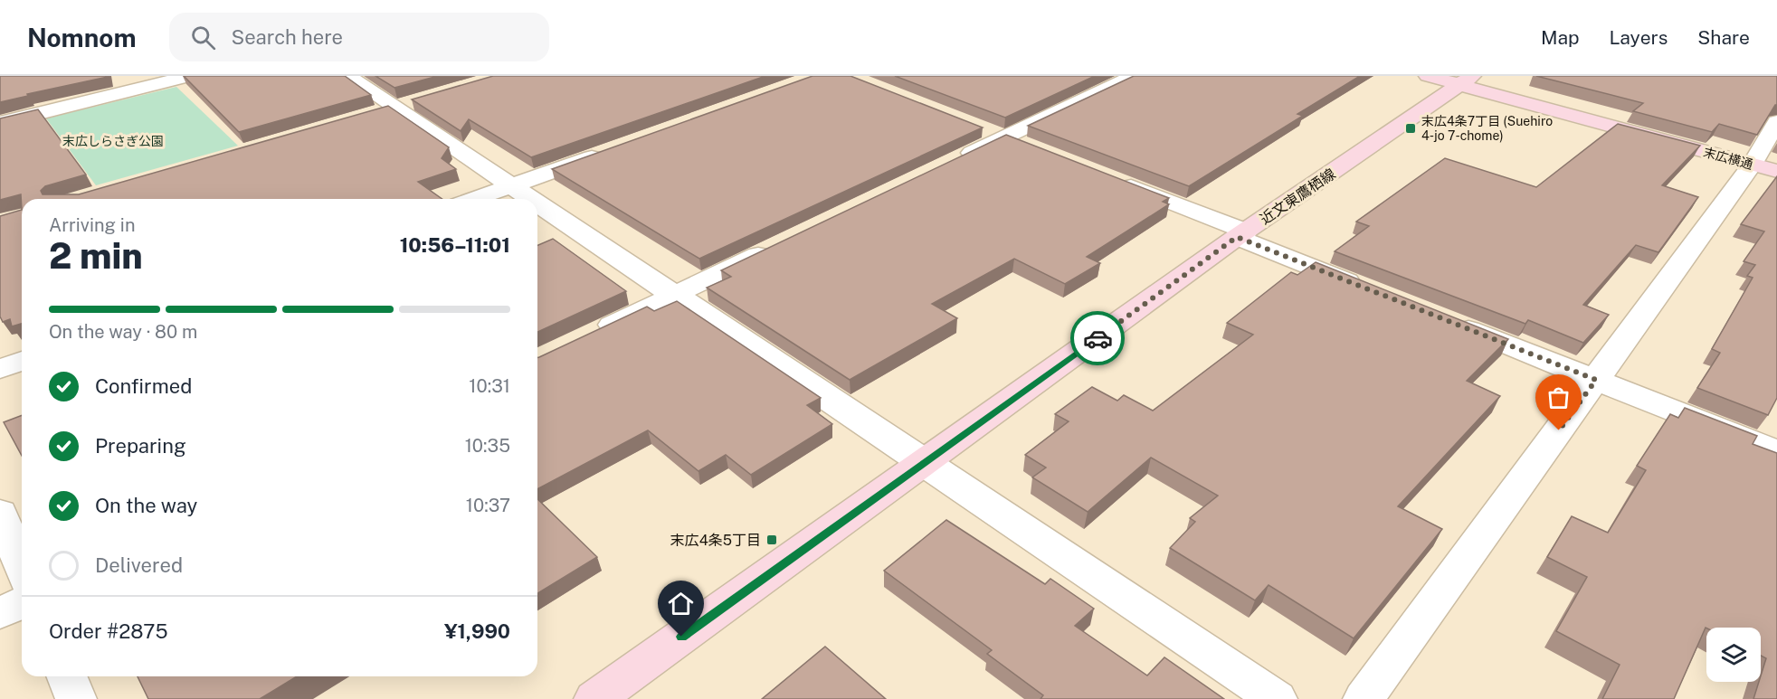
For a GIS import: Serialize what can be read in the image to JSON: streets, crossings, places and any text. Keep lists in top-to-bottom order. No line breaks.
{"streets":{"street":["末広横通","近文東鷹栖線"]},"crossings":[["末広横通","近文東鷹栖線"]],"parks":["末広しらさぎ公園"],"places":{"transit":["末広4条7丁目 (Suehiro 4-jo 7-chome)","末広4条5丁目"]},"page":{"header":"Nomnom","search":"Search here","nav":["Map","Layers","Share"],"heading":["2 min","Arriving in","10:56–11:01"],"panel":["Order #2875","¥1,990"],"bar":"On the way · 80 m","list":[["Confirmed","10:31"],["Preparing","10:35"],["On the way","10:37"],"Delivered"]}}
